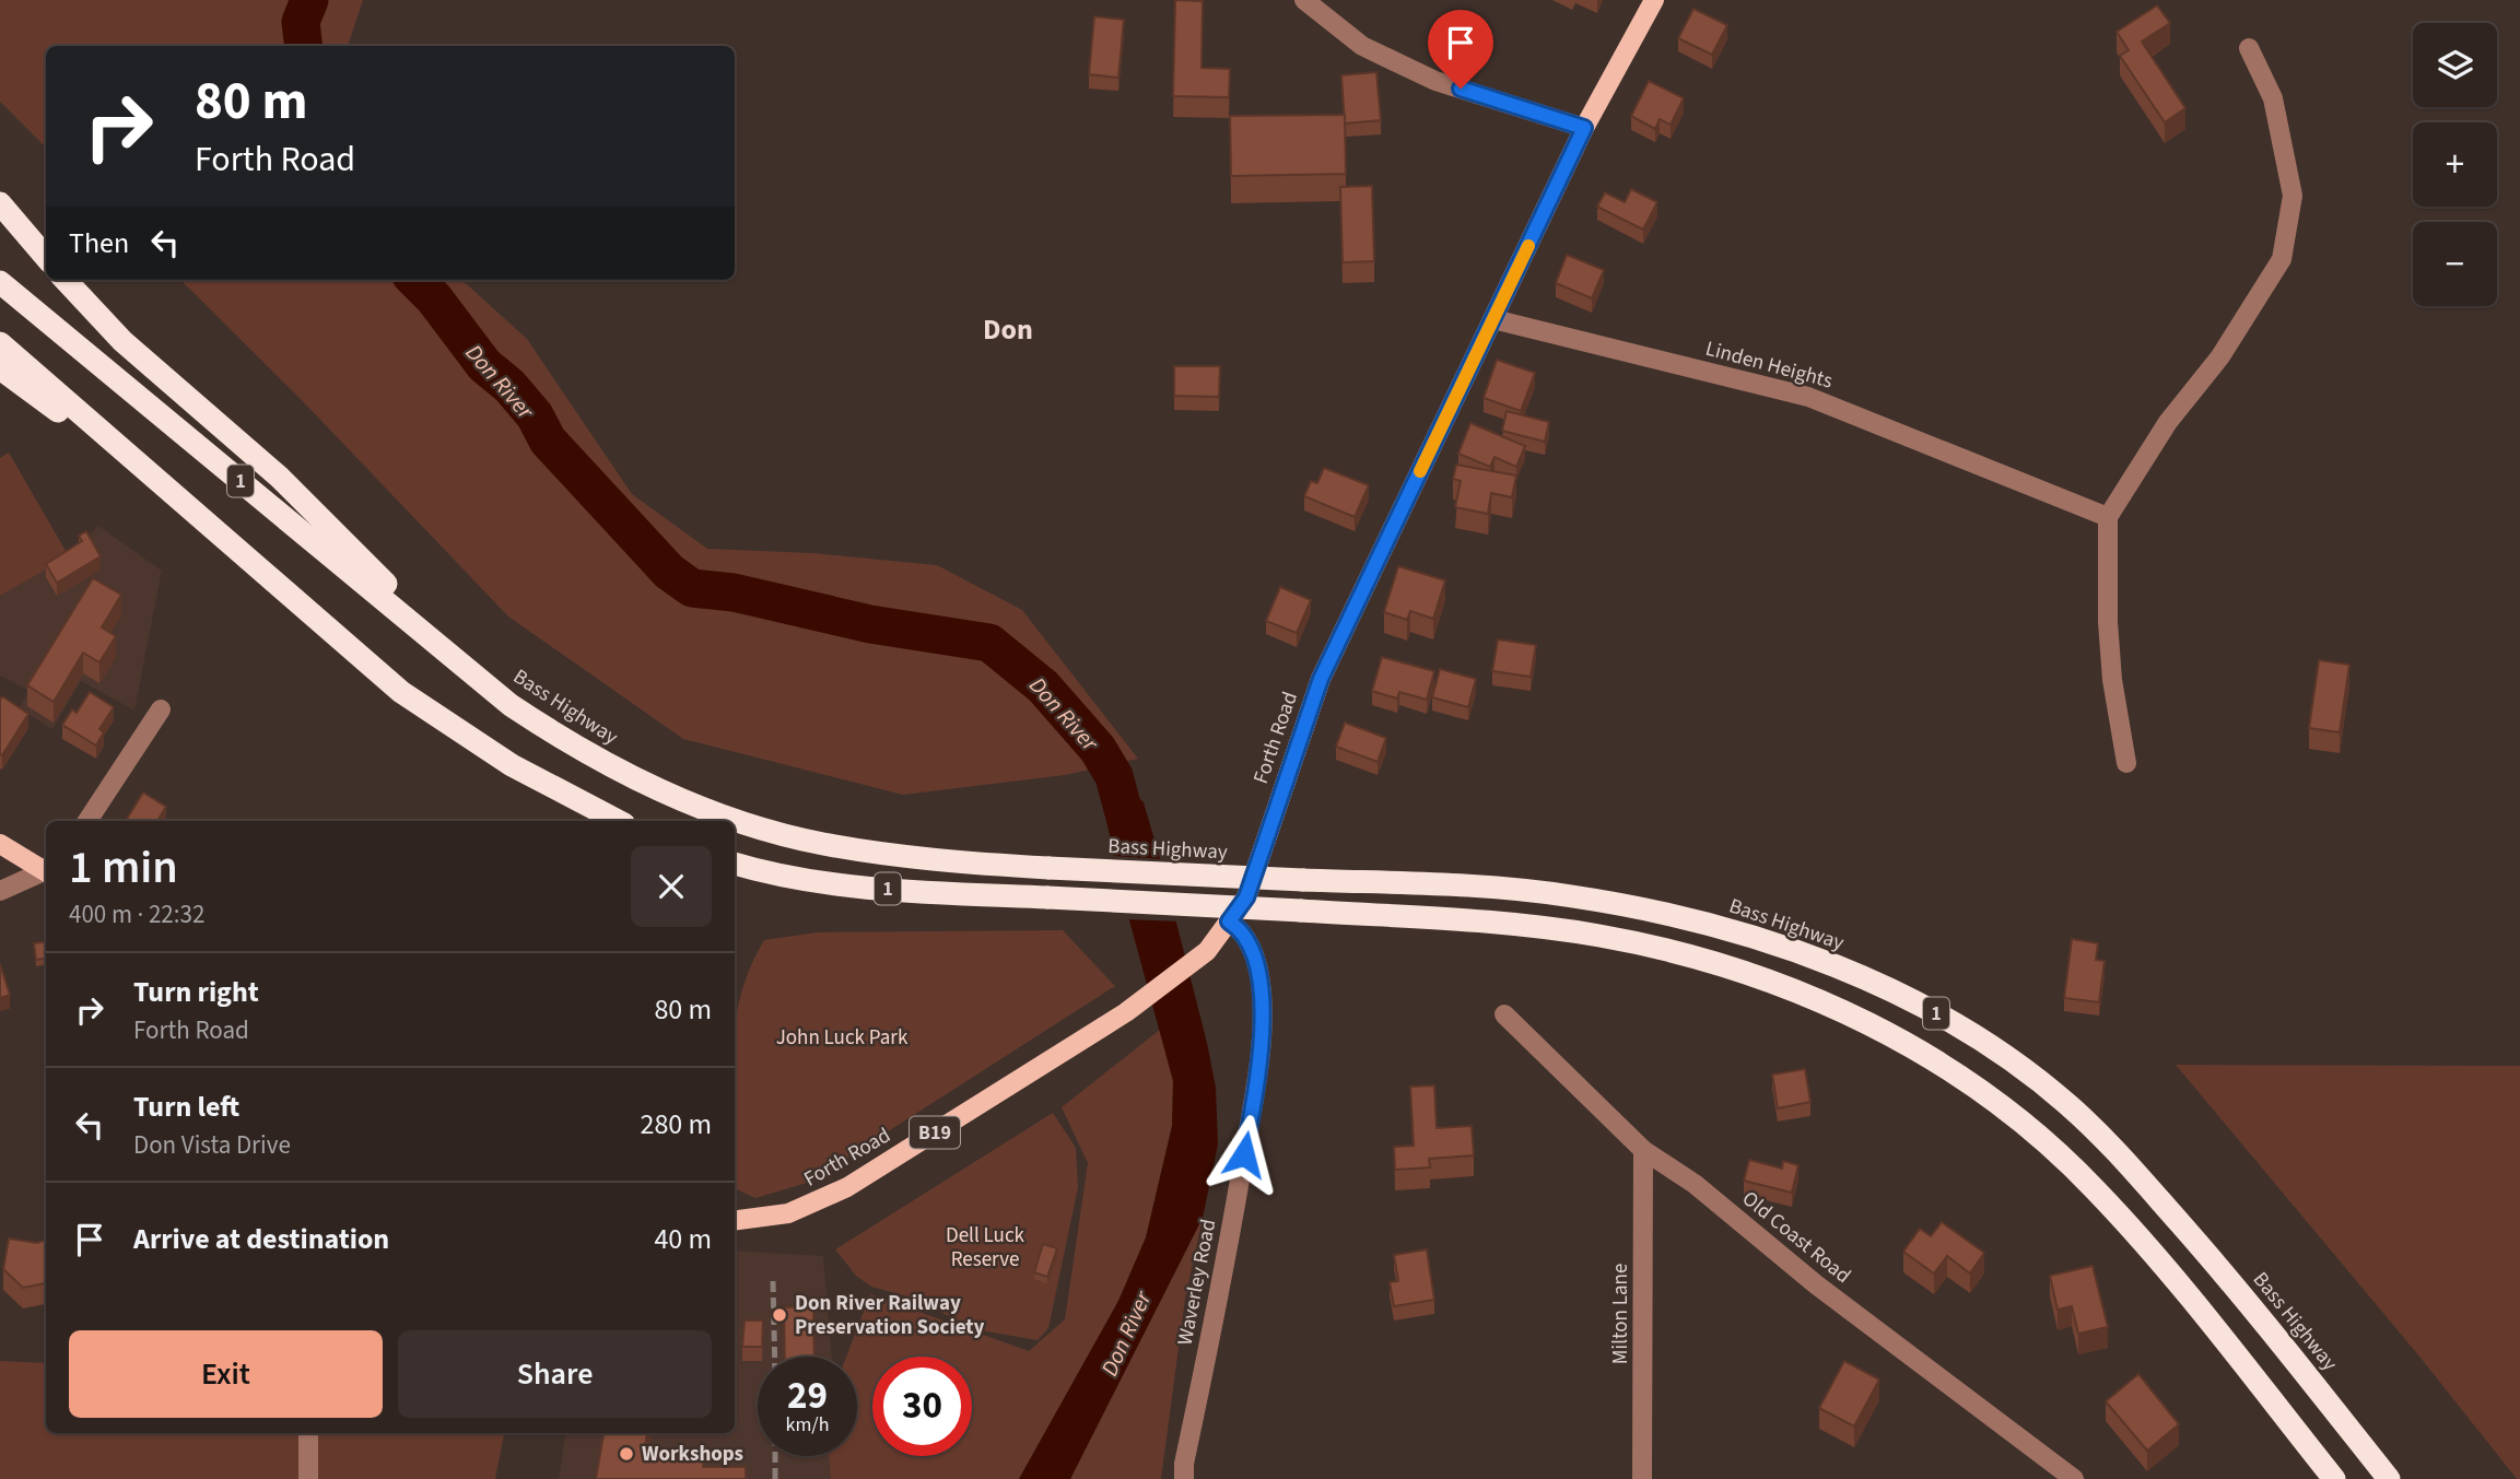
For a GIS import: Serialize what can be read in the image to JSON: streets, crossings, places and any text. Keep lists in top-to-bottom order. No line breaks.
{"streets":{"highway":["1","Bass Highway"],"main road":["Forth Road","B19"],"street":["Linden Heights","Old Coast Road","Waverley Road","Milton Lane"]},"crossings":[["Linden Heights","Forth Road"],["Forth Road","Waverley Road"],["Old Coast Road","Milton Lane"]],"districts":["Don"],"water":["Don River"],"parks":["John Luck Park","Dell Luck Reserve"],"places":["Don River Railway Preservation Society","Workshops"],"page":{"map_buttons":["+","−"],"turn":["80 m","Forth Road"],"then":"Then","heading":["1 min","400 m · 22:32"],"list":[{"name":"Turn right","note":"Forth Road","value":"80 m"},{"name":"Turn left","note":"Don Vista Drive","value":"280 m"},{"name":"Arrive at destination","value":"40 m"}],"buttons":["Exit","Share"],"speed":"29 km/h","limit":"30"}}
